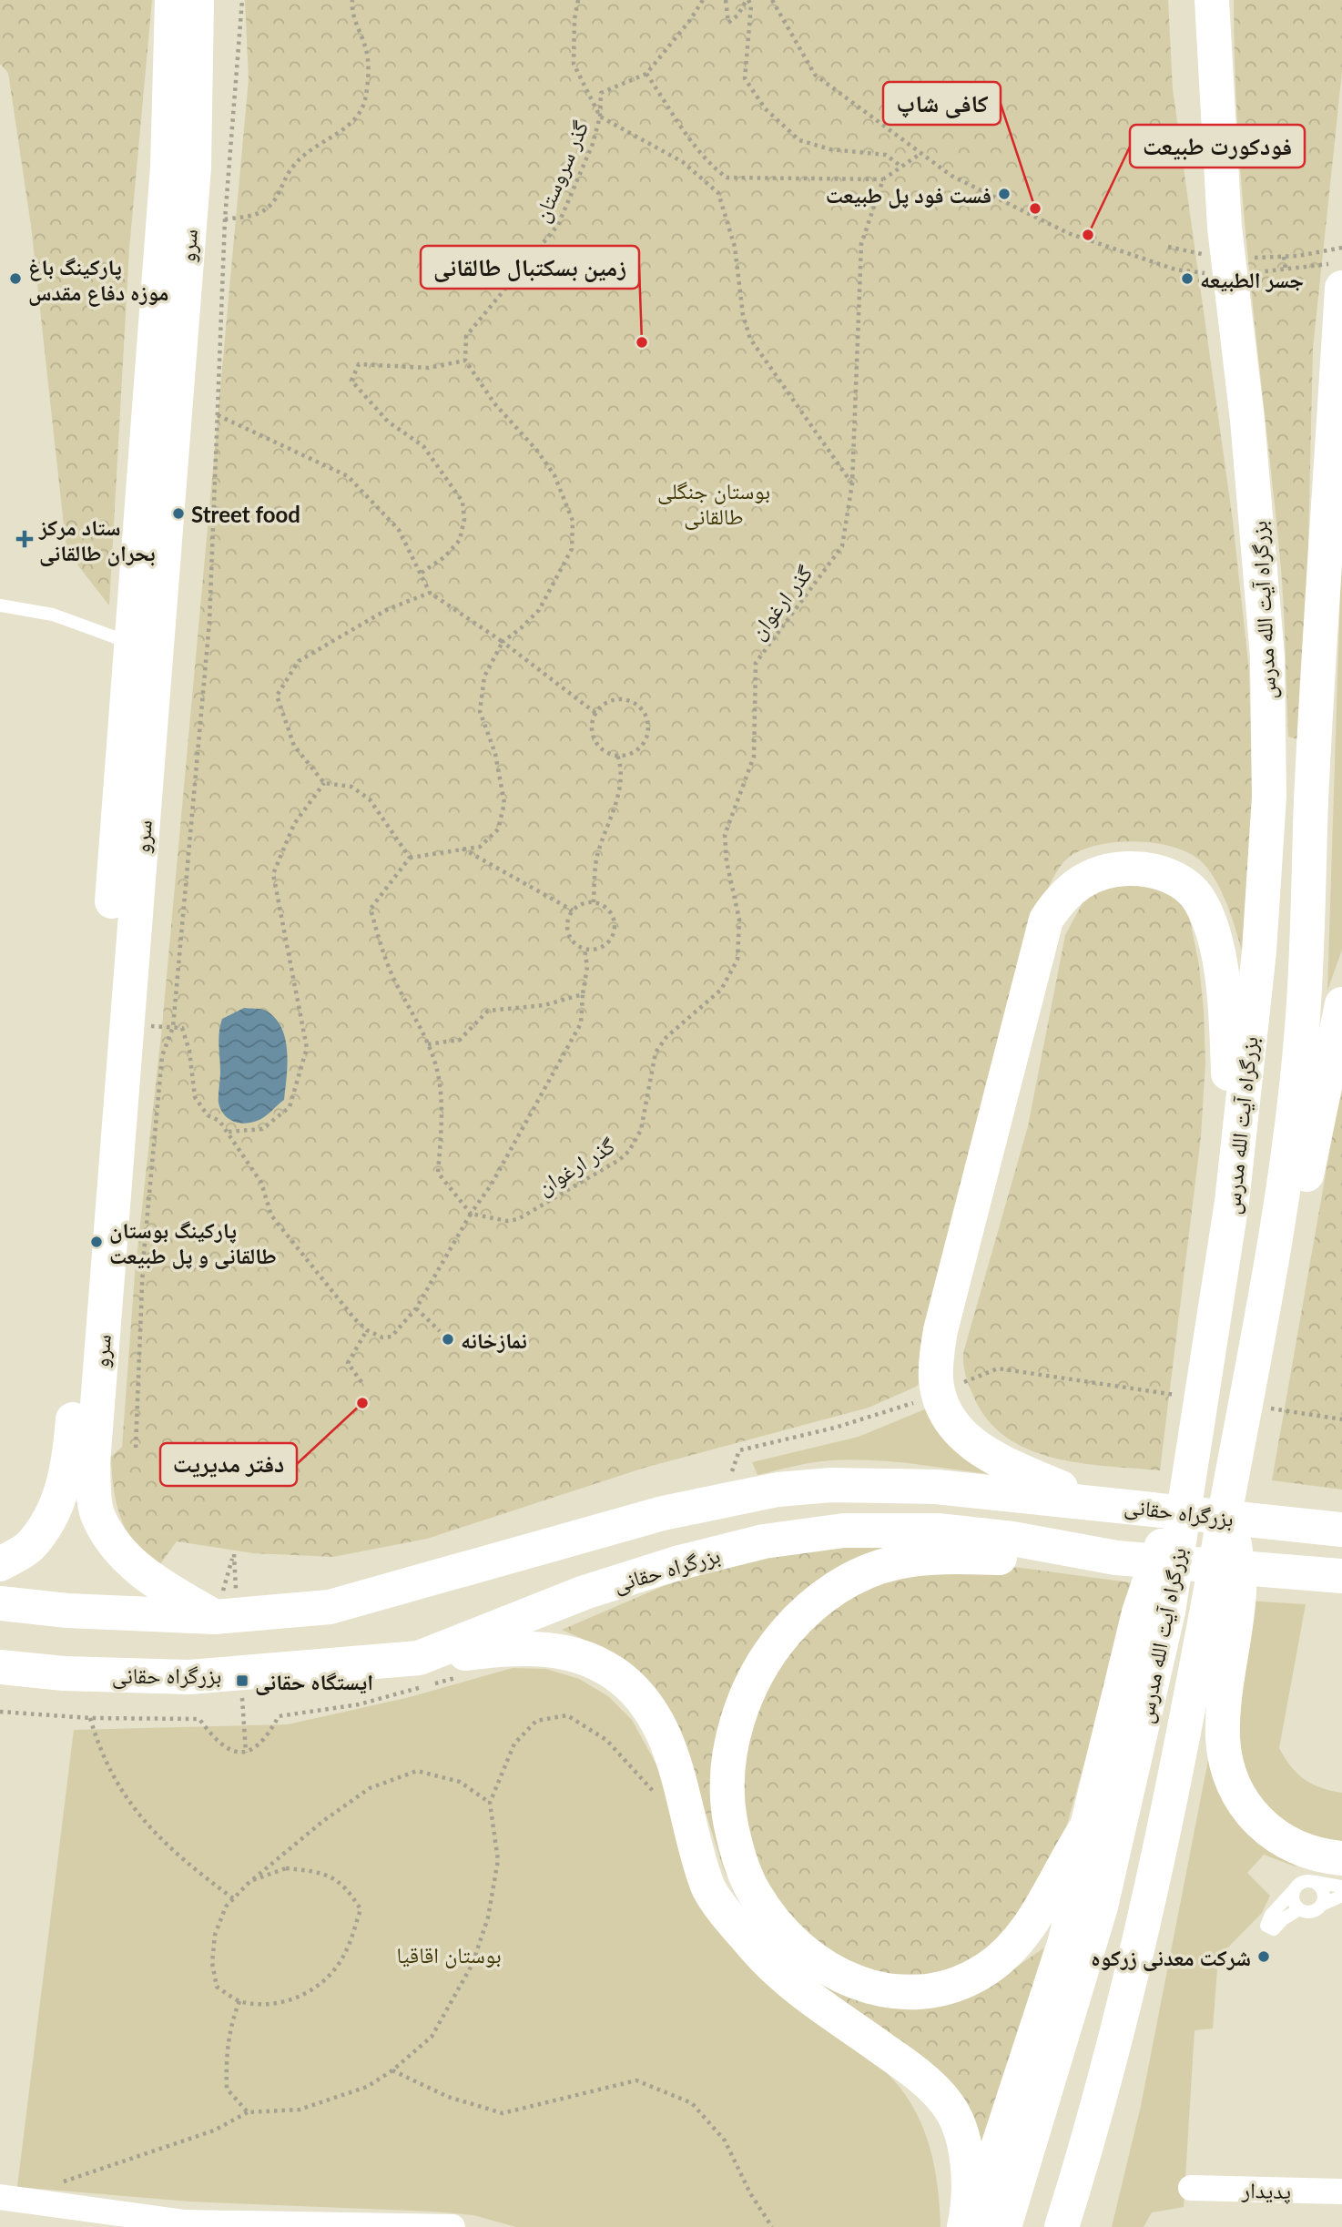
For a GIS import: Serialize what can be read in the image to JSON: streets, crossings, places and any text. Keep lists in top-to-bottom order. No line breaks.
{"streets":{"main road":["سرو","بزرگراه آیت الله مدرس","بزرگراه حقانی"],"street":["پدیدار"],"path":["گذر سروستان","گذر ارغوان"]},"crossings":[["سرو","بزرگراه حقانی"]],"parks":["بوستان جنگلی طالقانی","بوستان اقاقیا"],"places":{"other":["فست فود پل طبیعت","کافی شاپ","فودکورت طبیعت","پارکینگ باغ موزه دفاع مقدس","جسر الطبيعه","زمین بسکتبال طالقانی","Street food","پارکینگ بوستان طالقانی و پل طبیعت","نمازخانه","دفتر مدیریت","شرکت معدنی زرکوه"],"health":["ستاد مرکز بحران طالقانی"],"transit":["ایستگاه حقانی"]}}
